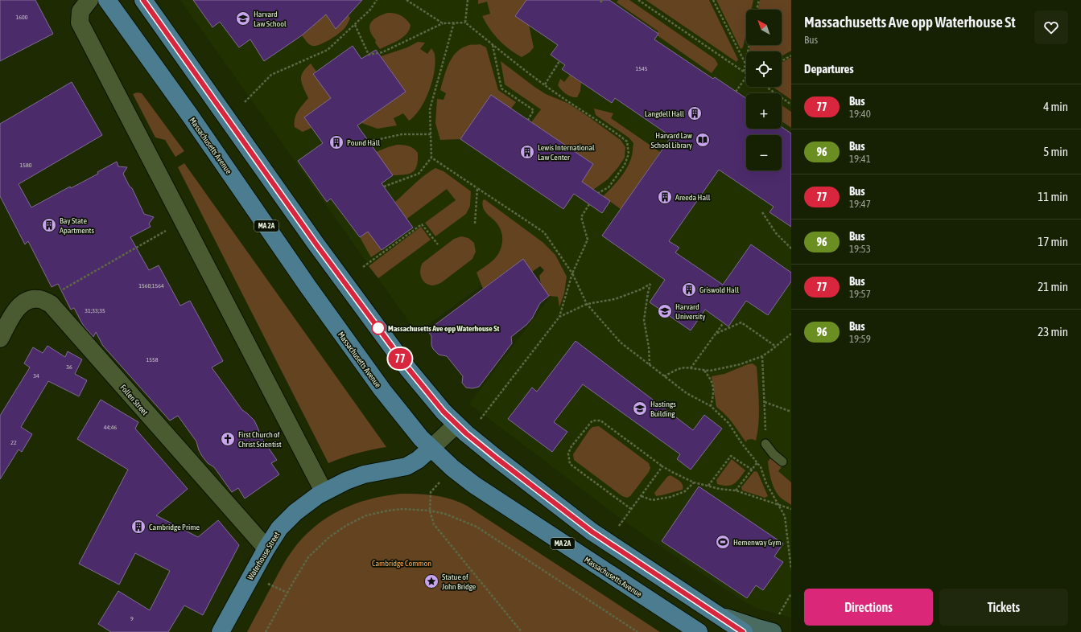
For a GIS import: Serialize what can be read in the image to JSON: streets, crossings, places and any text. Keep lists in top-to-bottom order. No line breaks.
{"streets":{"main road":["Massachusetts Avenue","MA 2A","Waterhouse Street"],"street":["Follen Street"]},"crossings":[["Massachusetts Avenue","Waterhouse Street"],["Follen Street","Waterhouse Street"]],"parks":["Cambridge Common"],"places":{"school or university":["Harvard Law School","Harvard University","Hastings Building"],"building":["Langdell Hall","Pound Hall","Lewis International Law Center","Areeda Hall","Bay State Apartments","Griswold Hall","Cambridge Prime"],"library":["Harvard Law School Library"],"other":["Massachusetts Ave opp Waterhouse St"],"church":["First Church of Christ Scientist"],"sports":["Hemenway Gym"],"place":["Statue of John Bridge"]},"lines":["bus line 77"],"house_numbers":["1600","1545","1580","1560;1564","31;33;35","1558","36","34","44;46","22","9"],"north":"top left","page":{"on_map":"77","heading":[["Massachusetts Ave opp Waterhouse St","Bus"],"Departures"],"map_buttons":["+","−"],"list":[{"mark":"77","name":"Bus","note":"19:40","value":"4 min"},{"mark":"96","name":"Bus","note":"19:41","value":"5 min"},{"mark":"77","name":"Bus","note":"19:47","value":"11 min"},{"mark":"96","name":"Bus","note":"19:53","value":"17 min"},{"mark":"77","name":"Bus","note":"19:57","value":"21 min"},{"mark":"96","name":"Bus","note":"19:59","value":"23 min"}],"buttons":["Directions","Tickets"]}}
